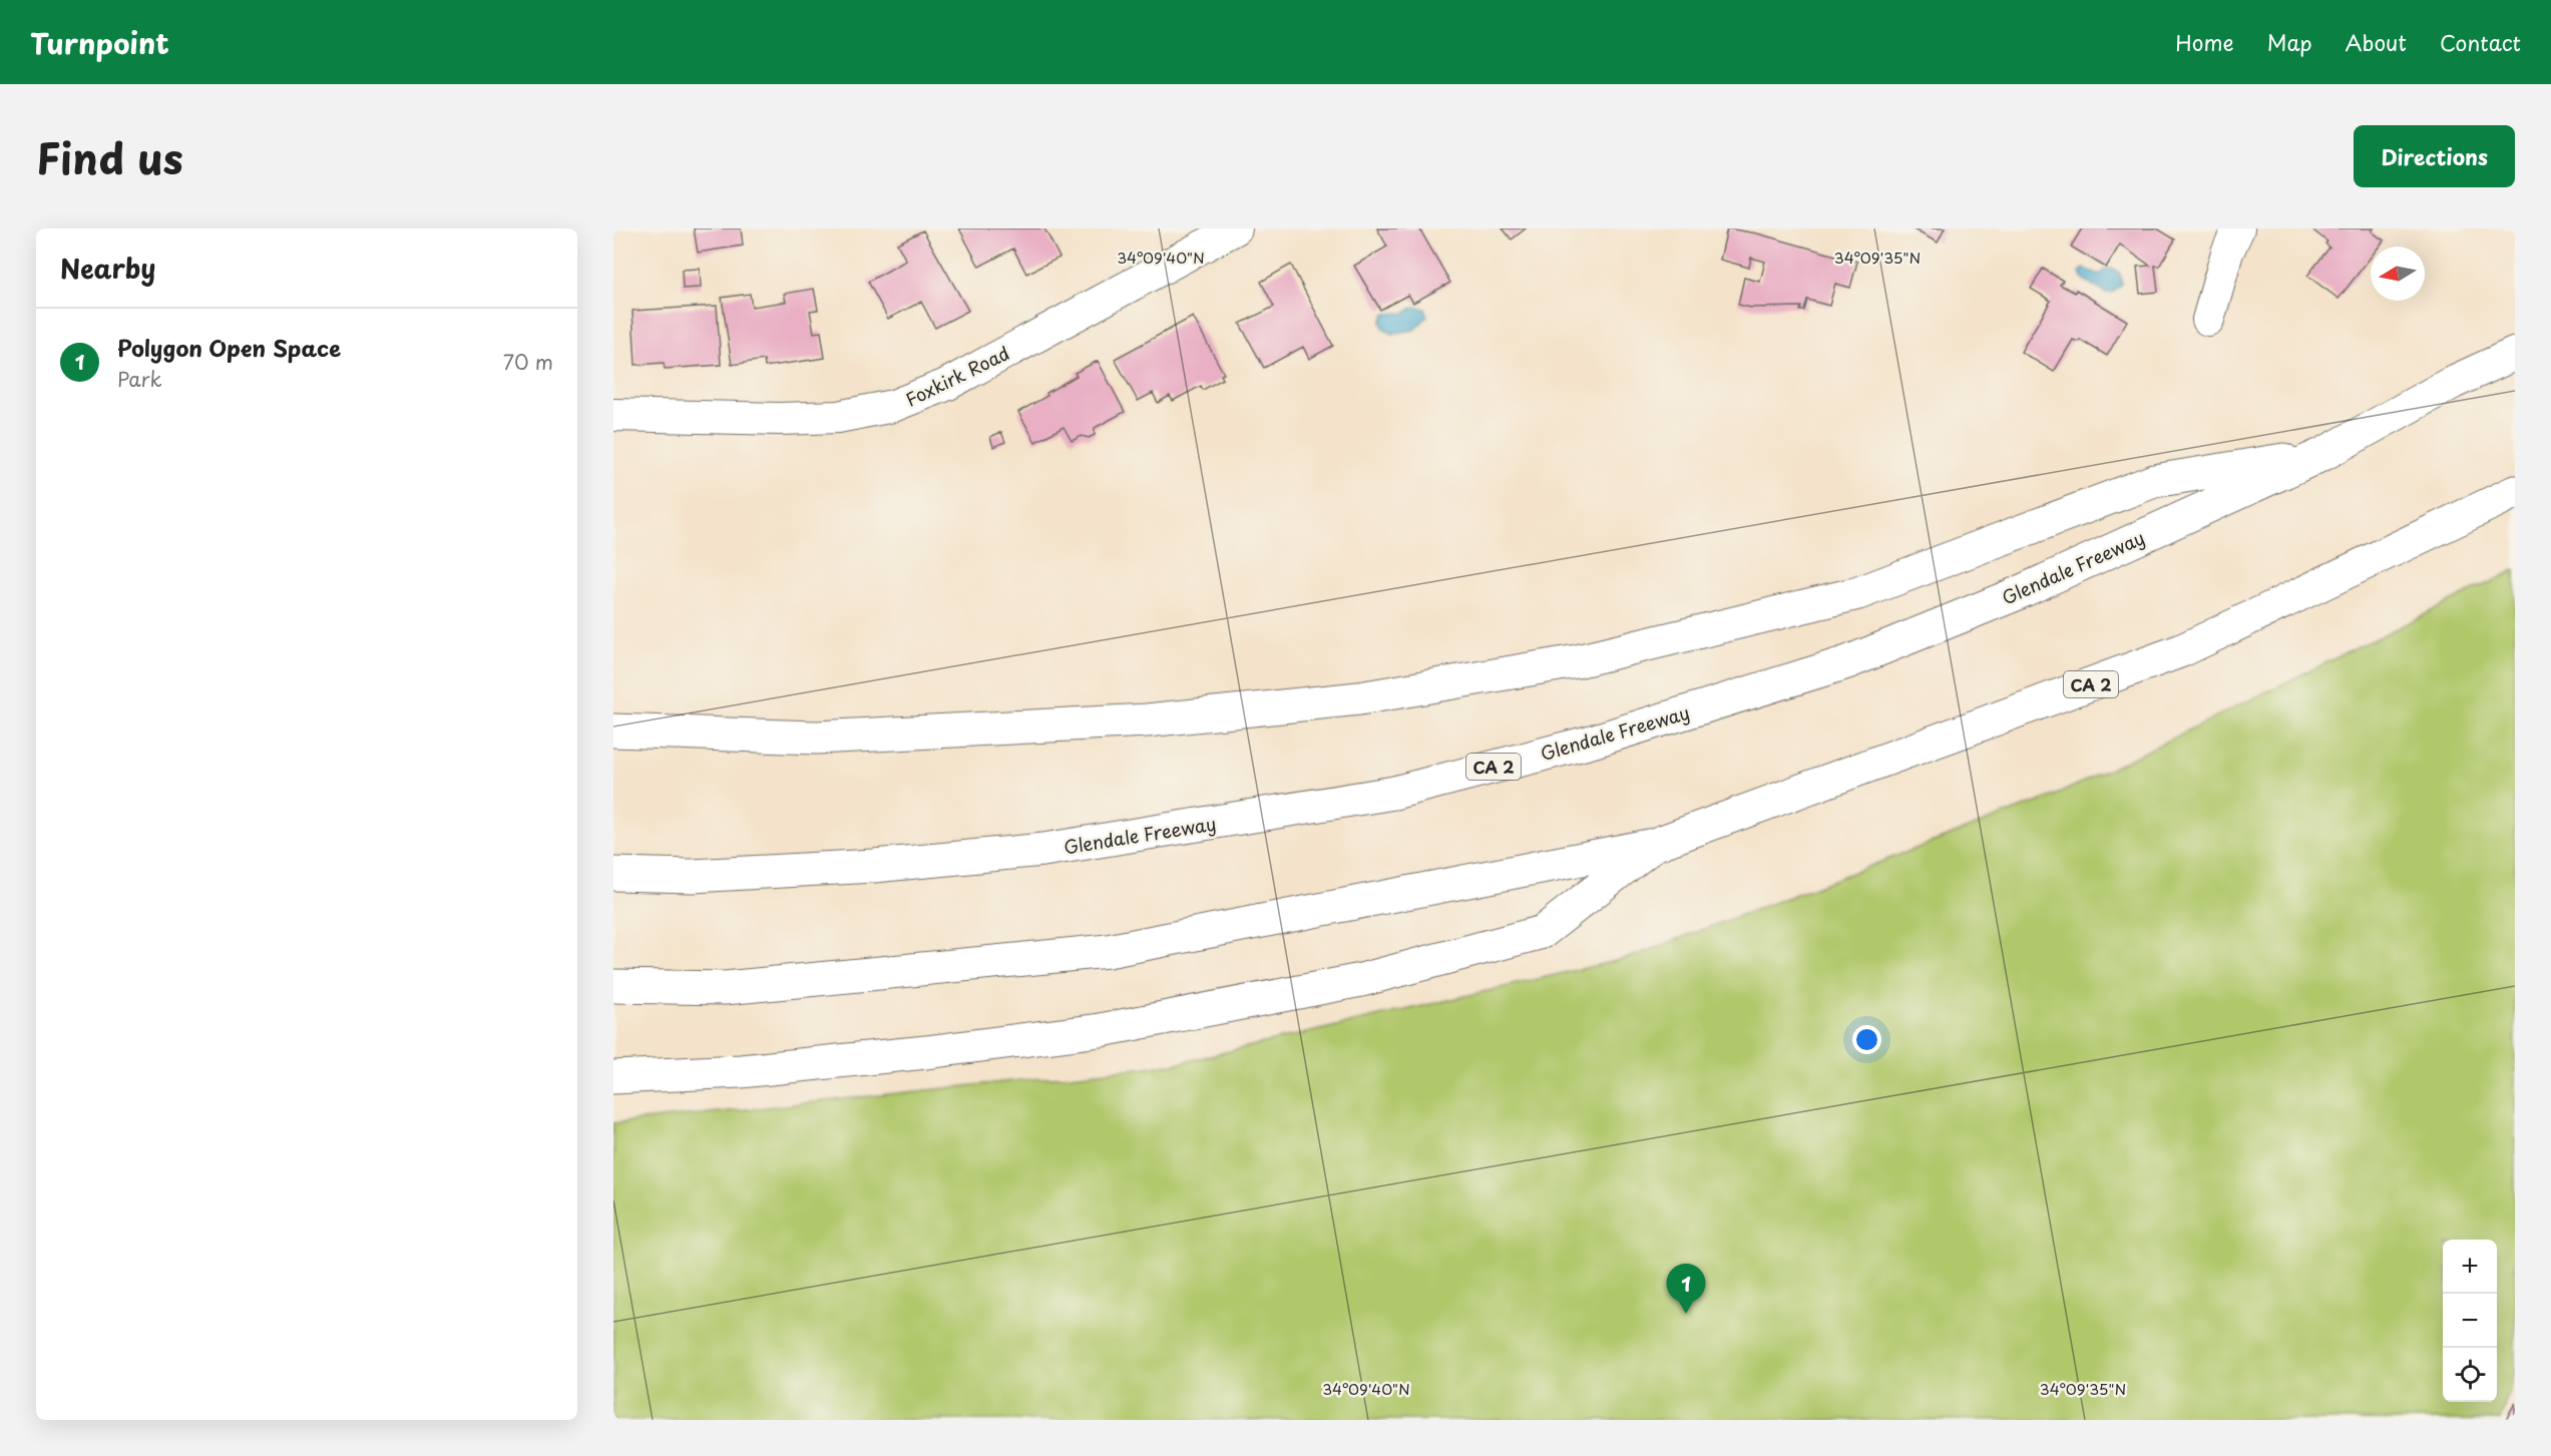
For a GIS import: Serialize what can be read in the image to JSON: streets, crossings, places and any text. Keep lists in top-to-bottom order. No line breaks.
{"streets":{"highway":["Glendale Freeway","CA 2"],"street":["Foxkirk Road"]},"north":"left","page":{"header":"Turnpoint","nav":["Home","Map","About","Contact"],"title":"Find us","buttons":"Directions","heading":"Nearby","list":[{"mark":"1","name":"Polygon Open Space","note":"Park","value":"70 m"}],"map_buttons":["+","−"],"pins":"1"},"coordinates":["34°09'40\"N","34°09'35\"N"]}
